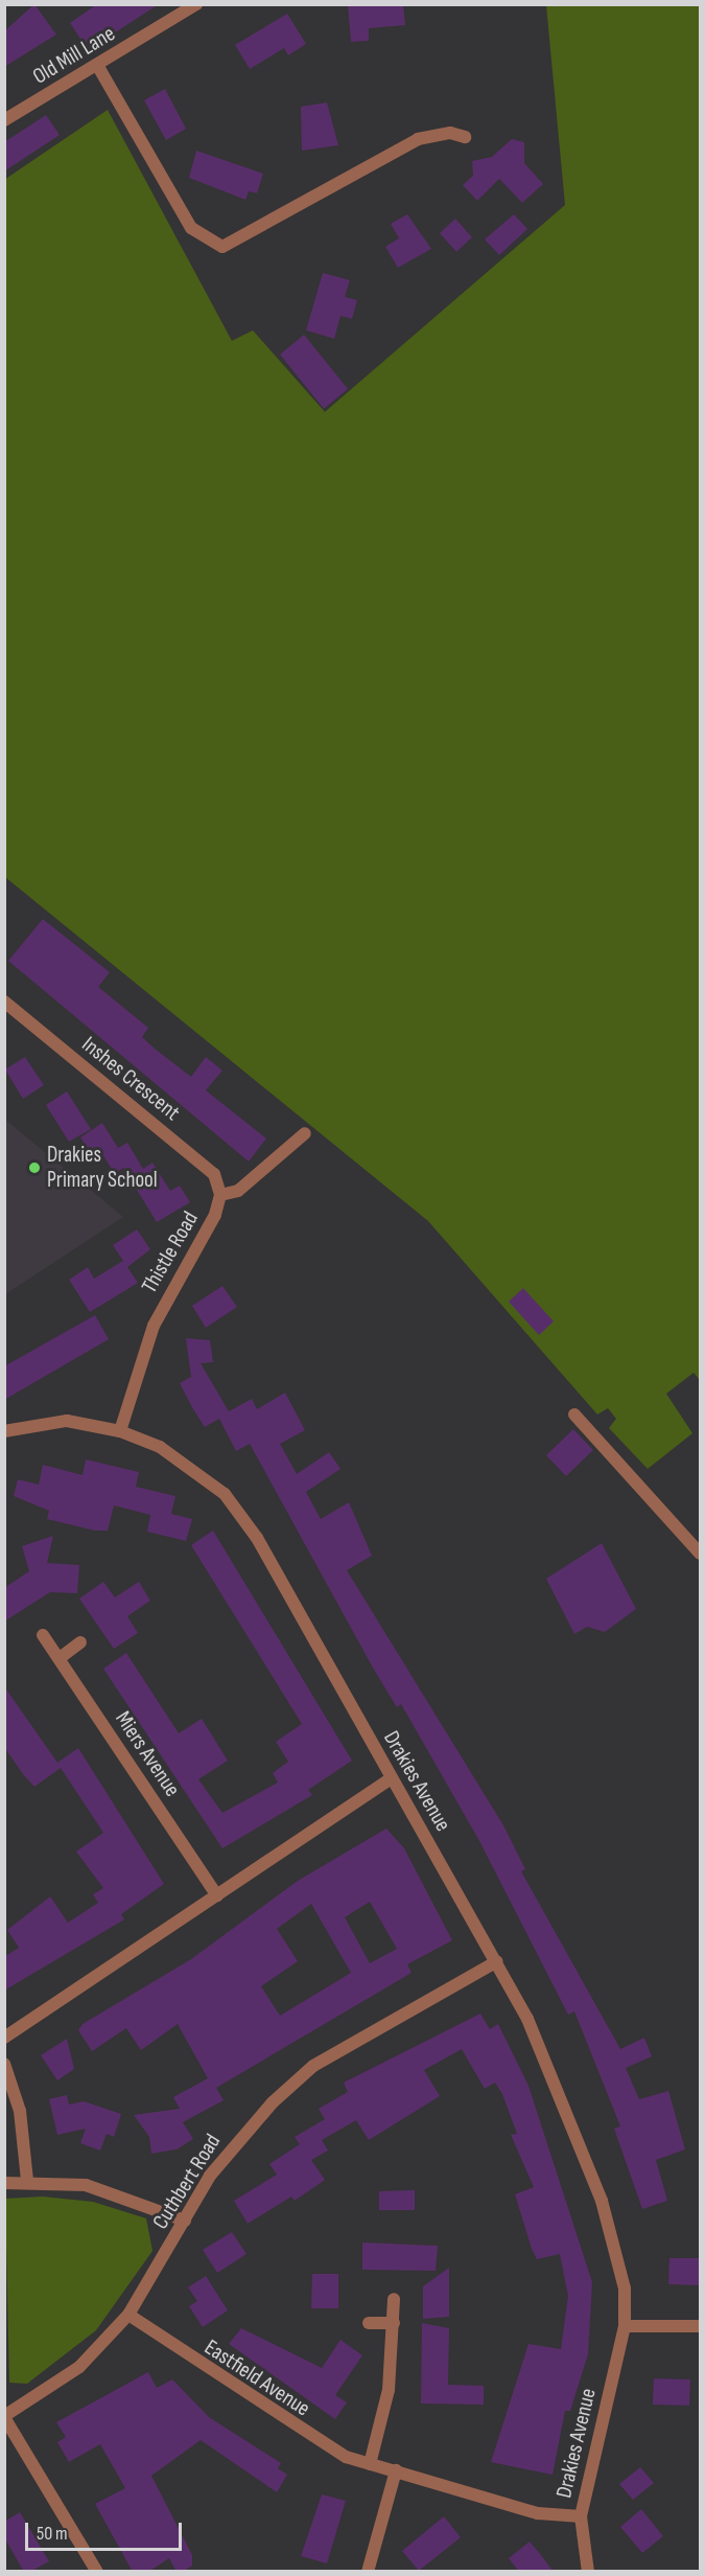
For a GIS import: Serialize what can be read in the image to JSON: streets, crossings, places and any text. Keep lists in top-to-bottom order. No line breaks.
{"streets":{"street":["Old Mill Lane","Inshes Crescent","Thistle Road","Miers Avenue","Drakies Avenue","Cuthbert Road","Eastfield Avenue"]},"crossings":[["Inshes Crescent","Thistle Road"],["Thistle Road","Drakies Avenue"],["Drakies Avenue","Cuthbert Road"],["Drakies Avenue","Eastfield Avenue"],["Cuthbert Road","Eastfield Avenue"]],"places":["Drakies Primary School"],"scale_bar":"50 m"}
